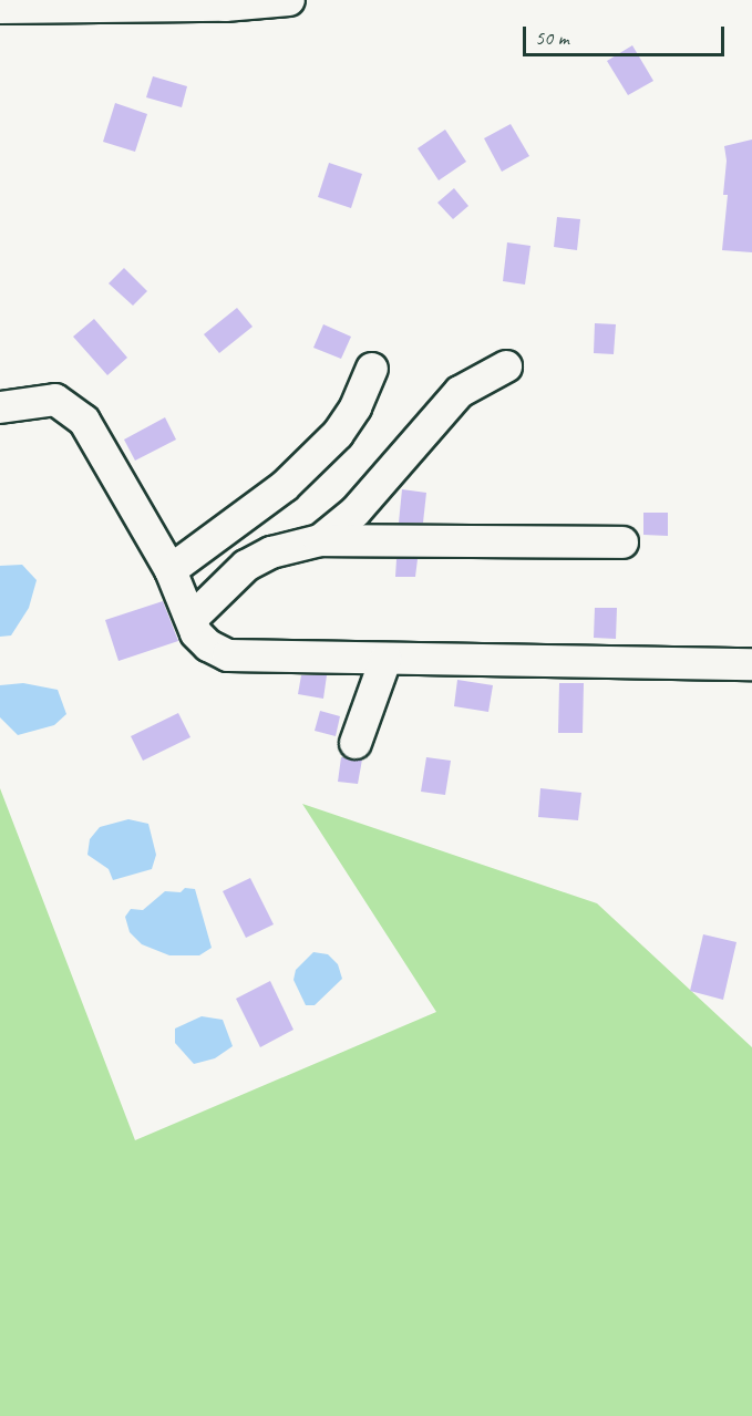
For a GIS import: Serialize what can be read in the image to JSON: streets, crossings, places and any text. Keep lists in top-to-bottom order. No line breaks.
{"scale_bar":"50 m"}
